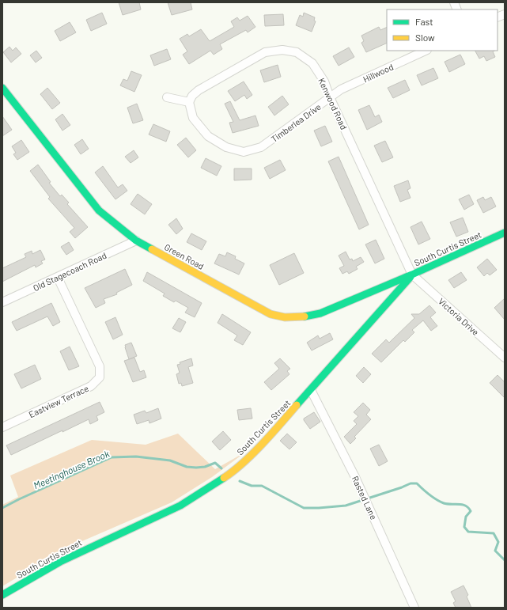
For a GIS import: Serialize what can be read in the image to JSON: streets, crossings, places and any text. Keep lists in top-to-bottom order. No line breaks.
{"streets":{"street":["Hillwood","Kenwood Road","Timberlea Drive","South Curtis Street","Green Road","Old Stagecoach Road","Victoria Drive","Eastview Terrace","Rasted Lane"]},"crossings":[["Hillwood","Kenwood Road"],["Hillwood","Timberlea Drive"],["Kenwood Road","Timberlea Drive"],["Kenwood Road","South Curtis Street"],["Kenwood Road","Green Road"],["Kenwood Road","Victoria Drive"],["South Curtis Street","Green Road"],["South Curtis Street","Victoria Drive"],["South Curtis Street","Rasted Lane"],["Green Road","Old Stagecoach Road"],["Green Road","Victoria Drive"],["Old Stagecoach Road","Eastview Terrace"]],"water":["Meetinghouse Brook"],"legend":["Fast","Slow"]}
